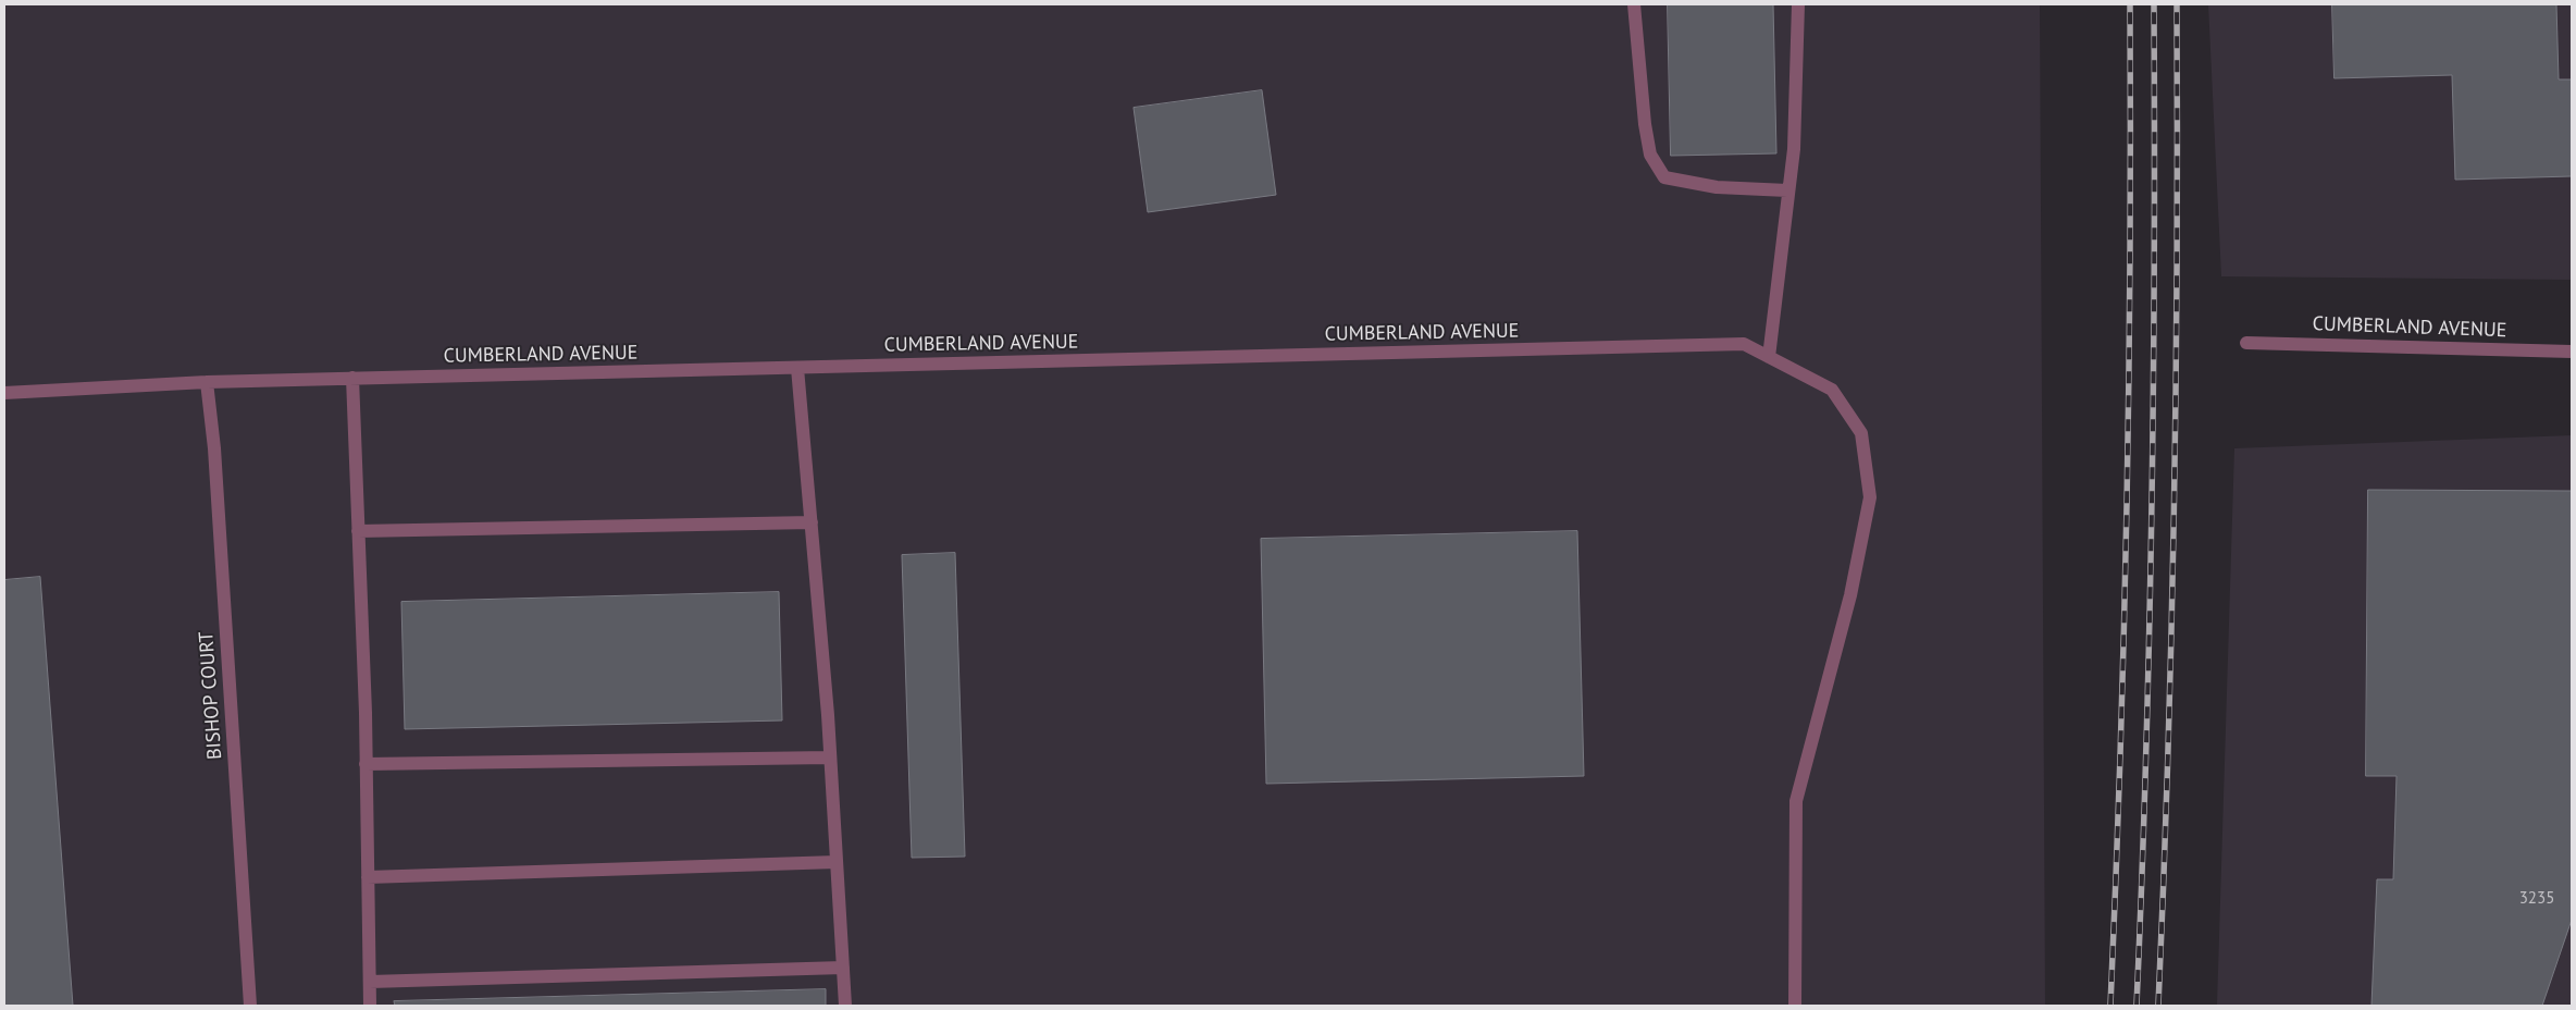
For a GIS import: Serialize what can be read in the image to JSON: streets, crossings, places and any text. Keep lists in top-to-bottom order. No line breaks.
{"streets":{"street":["CUMBERLAND AVENUE","BISHOP COURT"]},"crossings":[["CUMBERLAND AVENUE","BISHOP COURT"]],"house_numbers":["3235"]}
